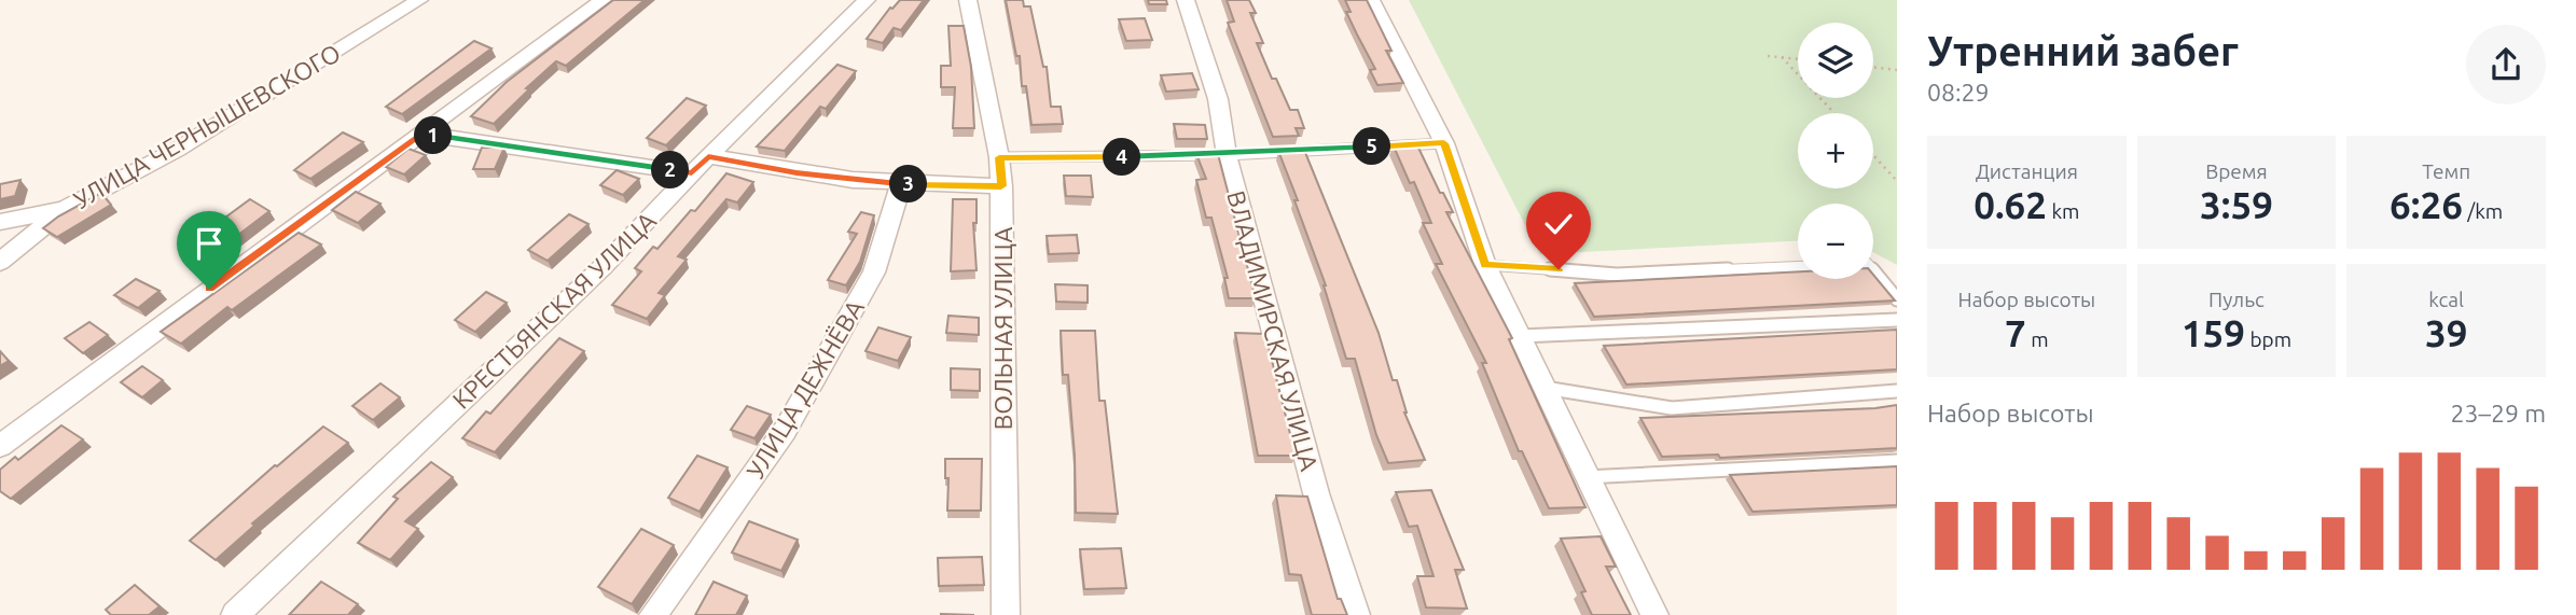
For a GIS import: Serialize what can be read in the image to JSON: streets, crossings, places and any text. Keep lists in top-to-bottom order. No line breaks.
{"streets":{"street":["УЛИЦА ЧЕРНЫШЕВСКОГО","КРЕСТЬЯНСКАЯ УЛИЦА","ВОЛЬНАЯ УЛИЦА","ВЛАДИМИРСКАЯ УЛИЦА","УЛИЦА ДЕЖНЁВА"]},"page":{"heading":["Утренний забег","08:29"],"map_buttons":["+","−"],"pins":["1","5","4","2","3"],"stats":[["Дистанция","0.62 km"],["Время","3:59"],["Темп","6:26 /km"],["Набор высоты","7 m"],["Пульс","159 bpm"],["kcal","39"]],"chart":["Набор высоты","23–29 m"]}}
